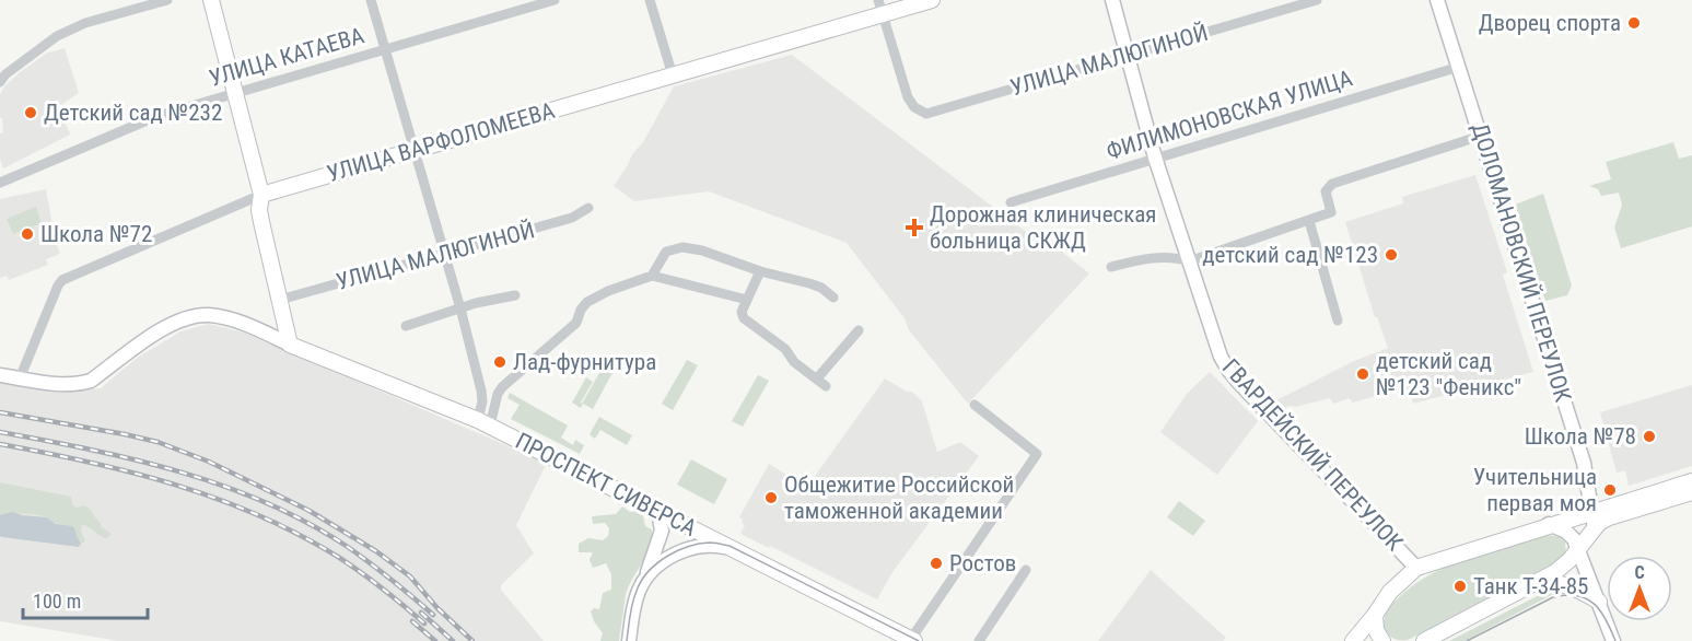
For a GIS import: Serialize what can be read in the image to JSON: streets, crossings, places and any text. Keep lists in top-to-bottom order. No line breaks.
{"streets":{"main road":["УЛИЦА ВАРФОЛОМЕЕВА","ПРОСПЕКТ СИВЕРСА"],"street":["УЛИЦА КАТАЕВА","УЛИЦА МАЛЮГИНОЙ","ФИЛИМОНОВСКАЯ УЛИЦА","ДОЛОМАНОВСКИЙ ПЕРЕУЛОК","ГВАРДЕЙСКИЙ ПЕРЕУЛОК"]},"crossings":[["УЛИЦА МАЛЮГИНОЙ","УЛИЦА ВАРФОЛОМЕЕВА"],["УЛИЦА МАЛЮГИНОЙ","ГВАРДЕЙСКИЙ ПЕРЕУЛОК"],["ФИЛИМОНОВСКАЯ УЛИЦА","ДОЛОМАНОВСКИЙ ПЕРЕУЛОК"],["ФИЛИМОНОВСКАЯ УЛИЦА","ГВАРДЕЙСКИЙ ПЕРЕУЛОК"]],"places":{"other":["Дворец спорта","Детский сад №232","Школа №72","детский сад №123","Лад-фурнитура","детский сад №123 \"Феникс\"","Школа №78","Учительница первая моя","Общежитие Российской таможенной академии","Ростов","Танк Т-34-85"],"health":["Дорожная клиническая больница СКЖД"]},"scale_bar":"100 m","north":"top"}
